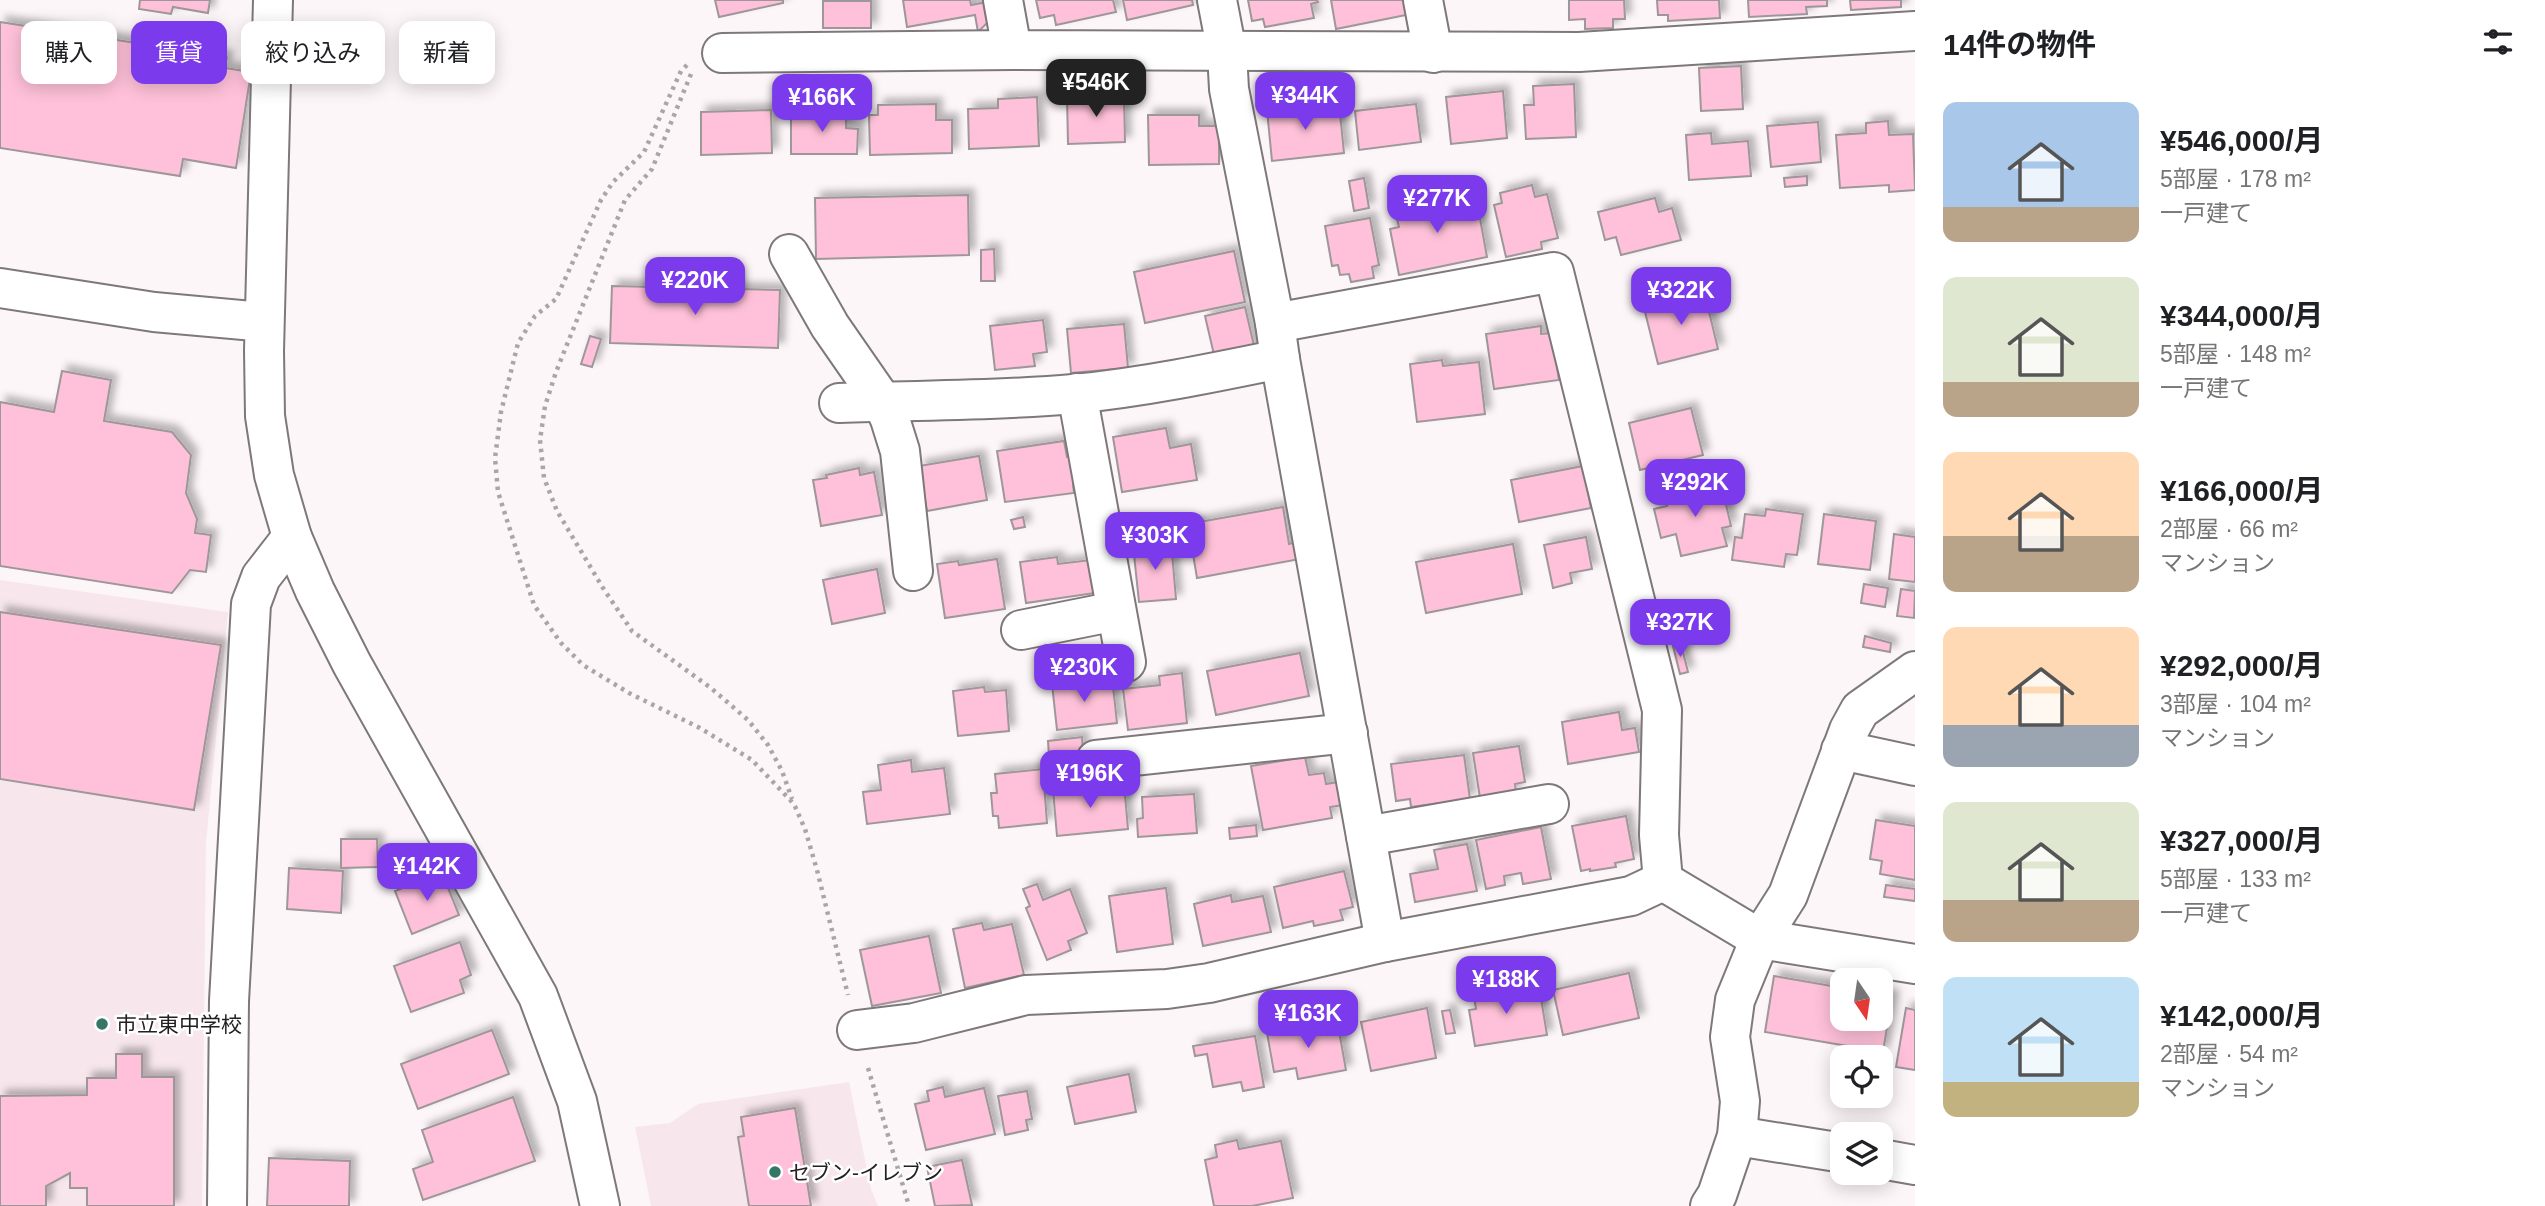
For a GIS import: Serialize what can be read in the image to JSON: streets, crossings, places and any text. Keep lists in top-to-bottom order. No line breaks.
{"places":["市立東中学校","セブン-イレブン"],"north":"bottom","page":{"heading":"14件の物件","chip":["購入","賃貸","絞り込み","新着"],"price":["¥546K","¥344K","¥166K","¥277K","¥220K","¥322K","¥292K","¥303K","¥327K","¥230K","¥196K","¥142K","¥188K","¥163K"],"list":[{"name":"¥546,000/月","note":"5部屋 · 178 m² · 一戸建て"},{"name":"¥344,000/月","note":"5部屋 · 148 m² · 一戸建て"},{"name":"¥166,000/月","note":"2部屋 · 66 m² · マンション"},{"name":"¥292,000/月","note":"3部屋 · 104 m² · マンション"},{"name":"¥327,000/月","note":"5部屋 · 133 m² · 一戸建て"},{"name":"¥142,000/月","note":"2部屋 · 54 m² · マンション"}]}}
